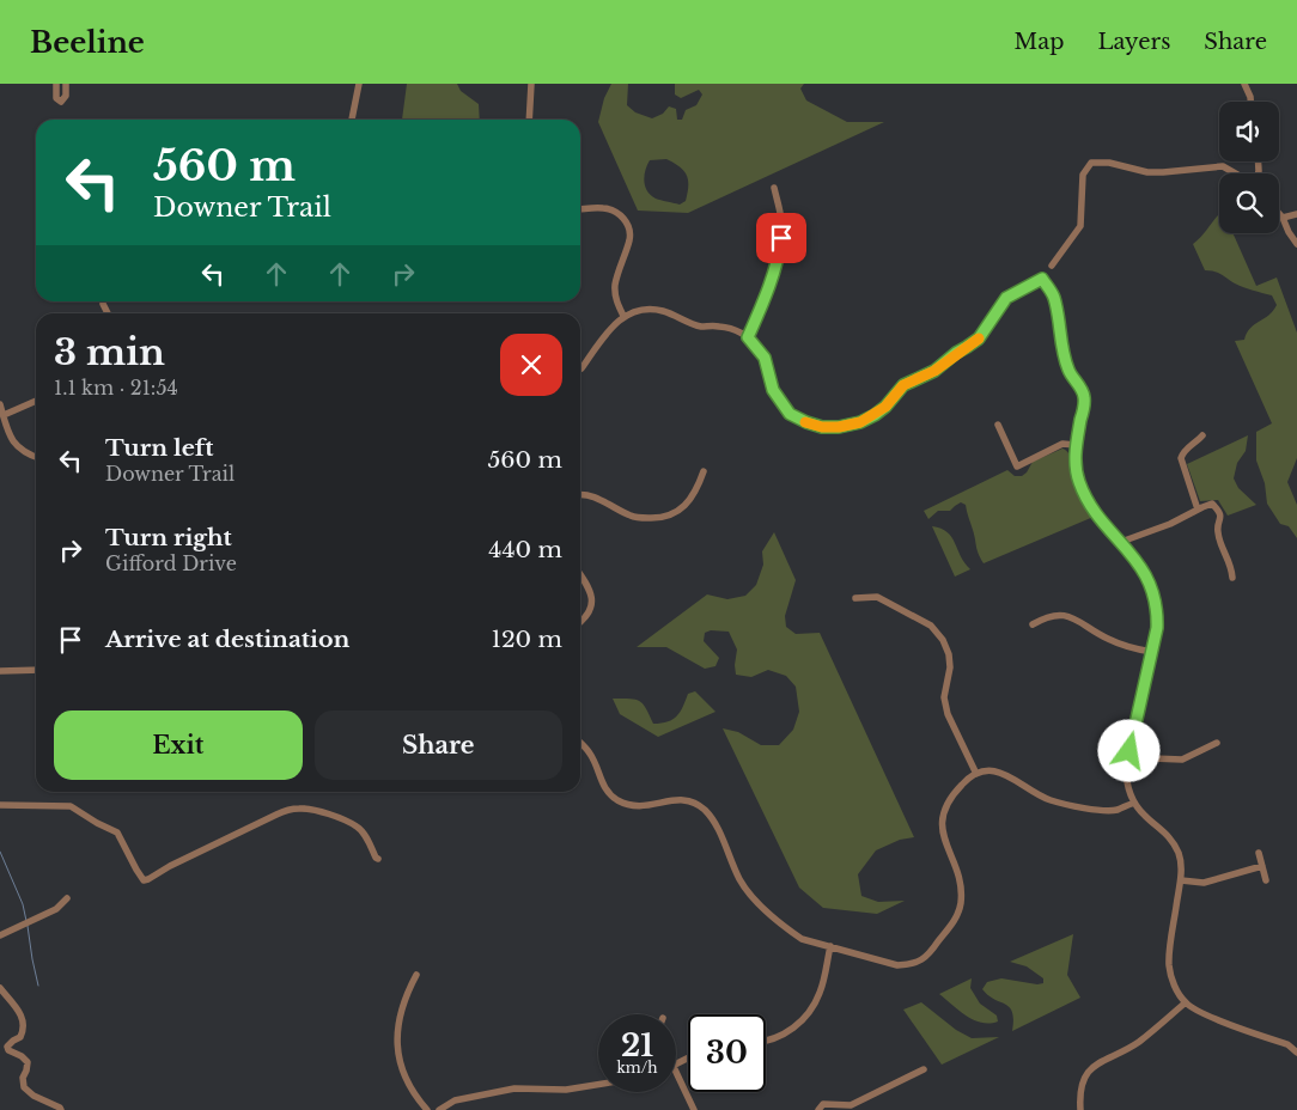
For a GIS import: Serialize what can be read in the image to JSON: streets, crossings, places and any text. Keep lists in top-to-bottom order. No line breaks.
{"page":{"header":"Beeline","nav":["Map","Layers","Share"],"turn":["560 m","Downer Trail"],"heading":["3 min","1.1 km · 21:54"],"list":[{"name":"Turn left","note":"Downer Trail","value":"560 m"},{"name":"Turn right","note":"Gifford Drive","value":"440 m"},{"name":"Arrive at destination","value":"120 m"}],"buttons":["Exit","Share"],"speed":"21 km/h","limit":"30"}}
